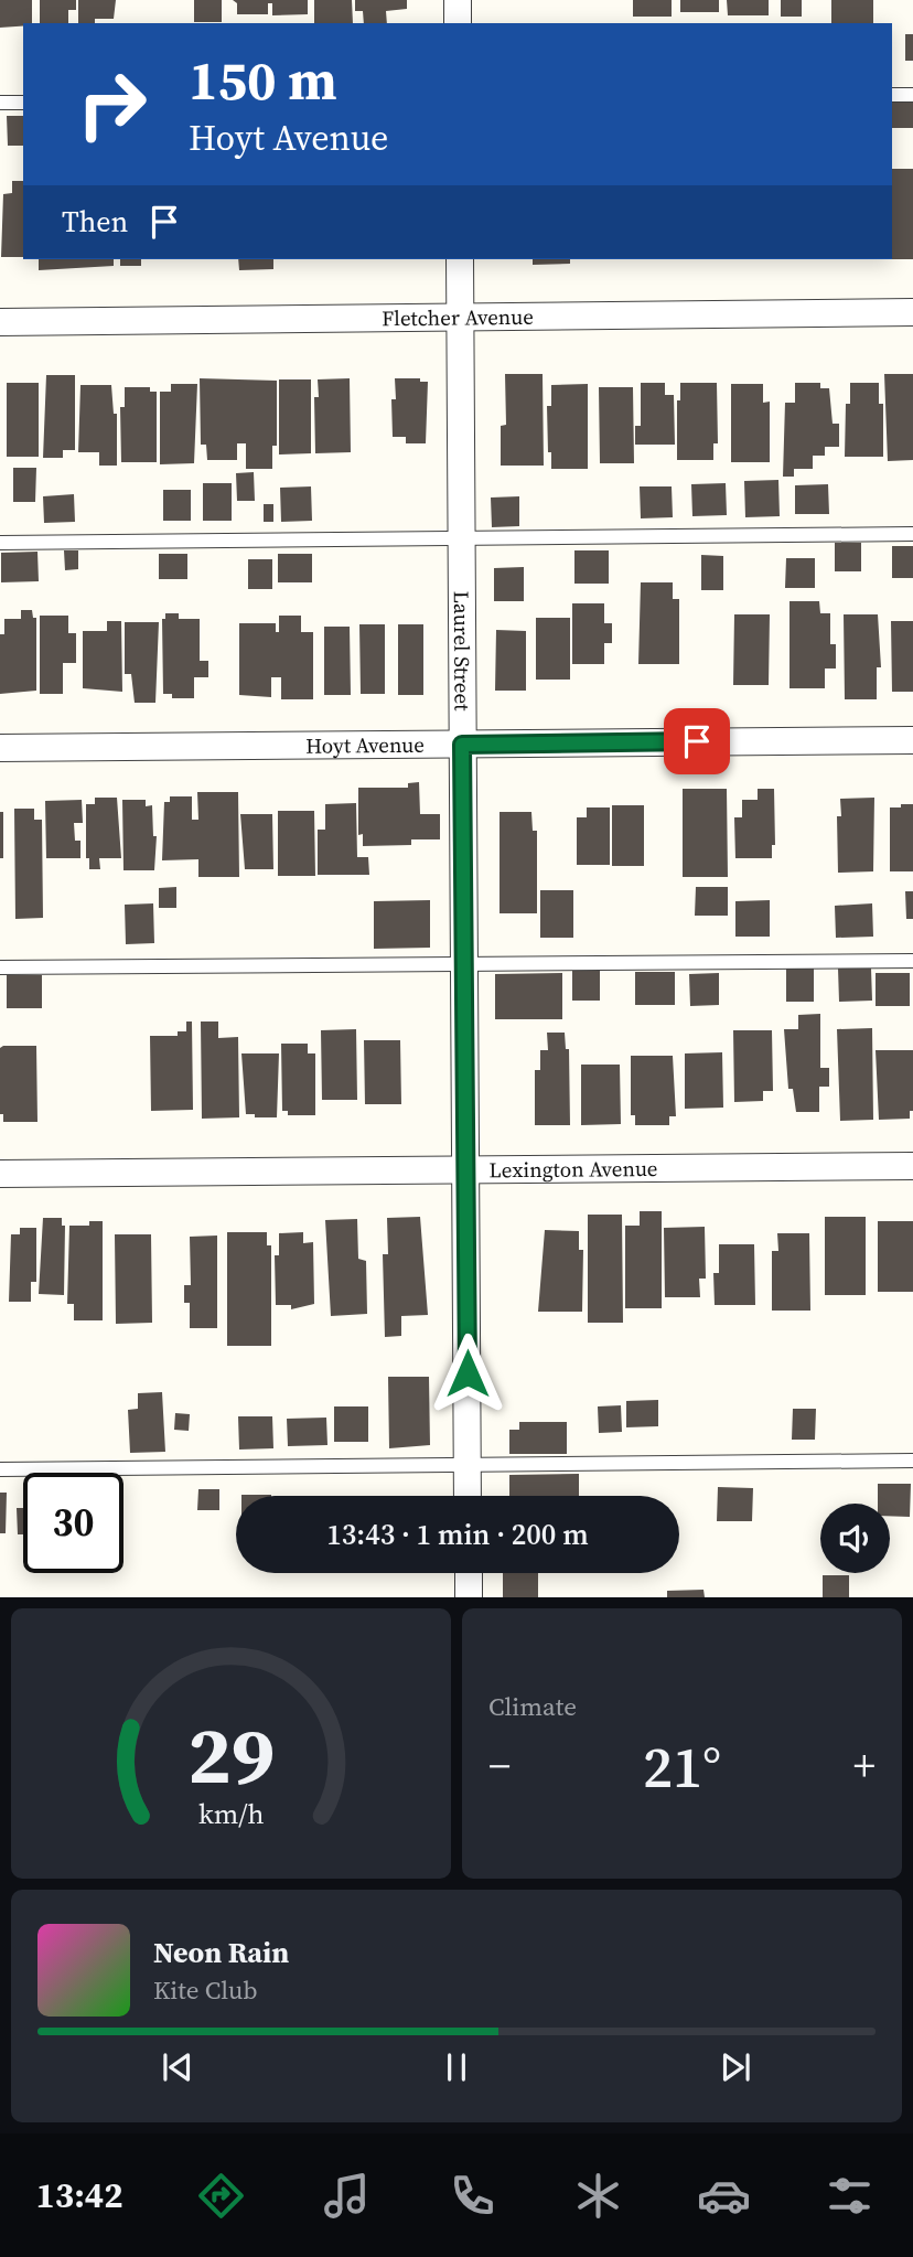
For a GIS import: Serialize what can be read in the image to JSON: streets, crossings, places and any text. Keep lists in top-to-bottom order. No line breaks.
{"streets":{"street":["Fletcher Avenue","Laurel Street","Hoyt Avenue","Lexington Avenue"]},"crossings":[["Fletcher Avenue","Laurel Street"],["Laurel Street","Hoyt Avenue"],["Laurel Street","Lexington Avenue"]],"page":{"turn":["150 m","Hoyt Avenue"],"then":"Then","limit":"30","trip":"13:43 · 1 min · 200 m","tile":"Climate","heat":["−","21°","+"],"song":["Neon Rain","Kite Club"],"tabs":"13:42","gauge":["29","km/h"]}}
